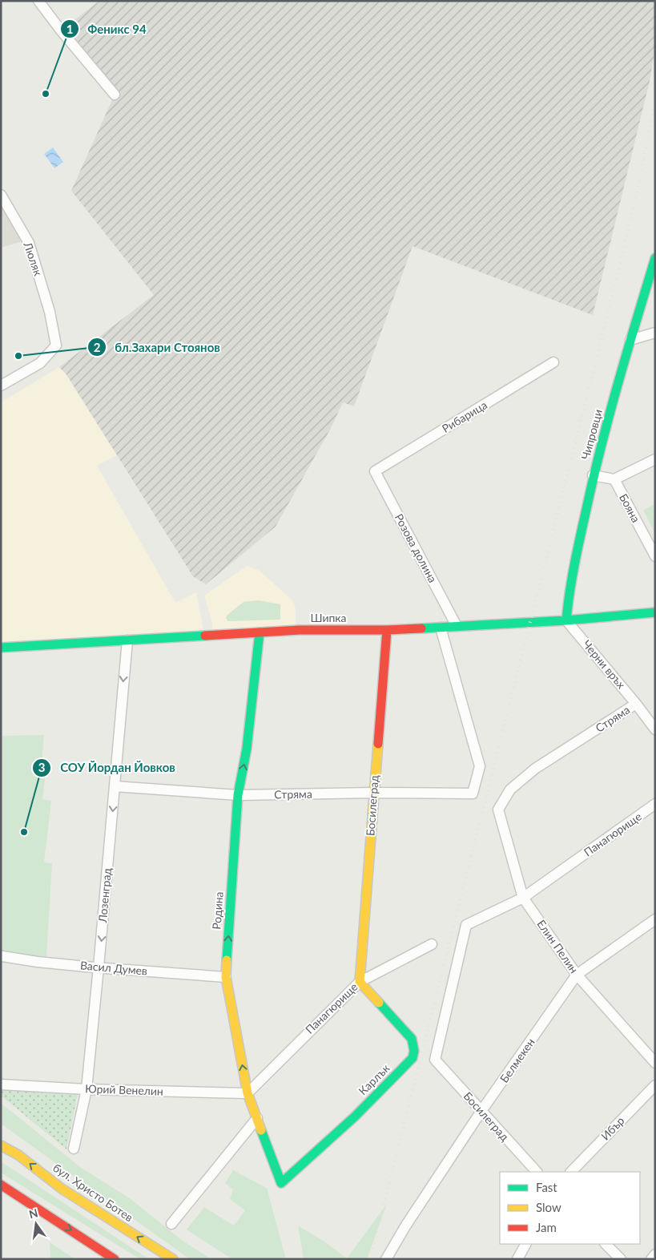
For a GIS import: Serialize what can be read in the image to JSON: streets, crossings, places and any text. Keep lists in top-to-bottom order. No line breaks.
{"streets":{"street":["Люляк","Рибарица","Чипровци","Бояна","Розова долина","Шипка","Черни връх","Стряма","Босилеград","Панагюрище","Лозенград","Родина","Елин Пелин","Васил Думев","Белмекен","Карлък","Юрий Венелин","Ибър","бул. Христо Ботев"]},"crossings":[["Рибарица","Розова долина"],["Чипровци","Шипка"],["Чипровци","Черни връх"],["Розова долина","Шипка"],["Шипка","Черни връх"],["Шипка","Стряма"],["Шипка","Босилеград"],["Шипка","Лозенград"],["Шипка","Родина"],["Черни връх","Стряма"],["Стряма","Босилеград"],["Стряма","Лозенград"],["Стряма","Родина"],["Стряма","Елин Пелин"],["Босилеград","Панагюрище"],["Босилеград","Белмекен"],["Босилеград","Карлък"],["Панагюрище","Родина"],["Панагюрище","Елин Пелин"],["Панагюрище","Карлък"],["Панагюрище","Юрий Венелин"],["Лозенград","Васил Думев"],["Лозенград","Юрий Венелин"],["Родина","Васил Думев"],["Родина","Карлък"],["Родина","Юрий Венелин"],["Елин Пелин","Белмекен"]],"one_way":["Лозенград","Родина"],"places":["Феникс 94","бл.Захари Стоянов","СОУ Йордан Йовков"],"legend":["Fast","Slow","Jam"],"north":"top"}
